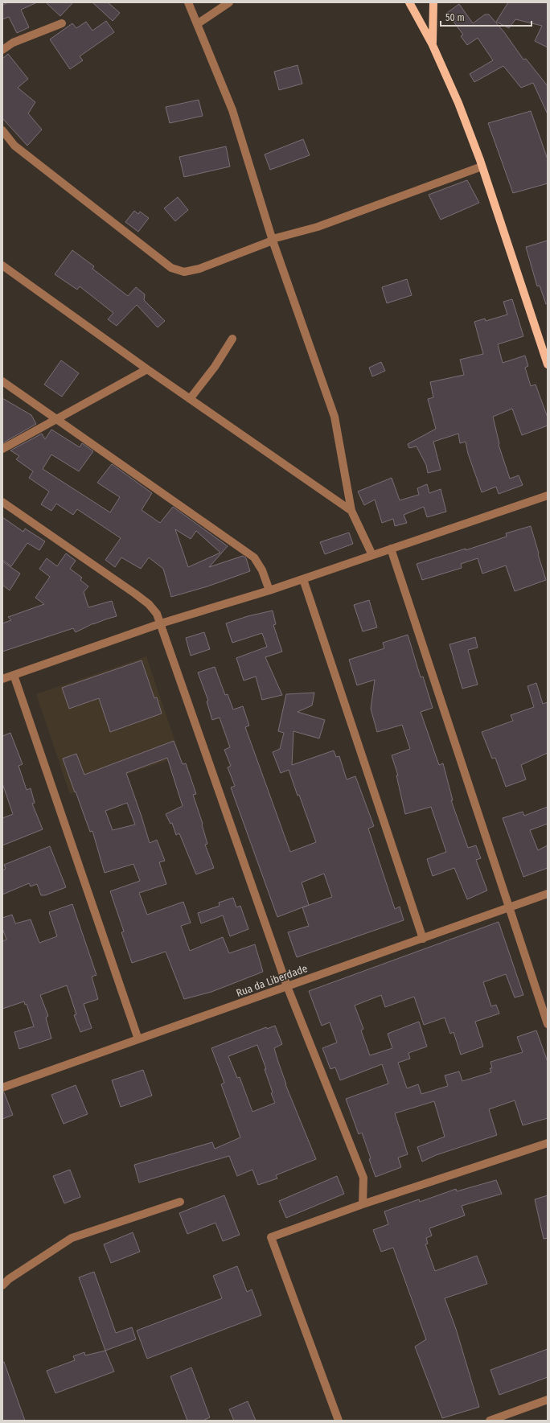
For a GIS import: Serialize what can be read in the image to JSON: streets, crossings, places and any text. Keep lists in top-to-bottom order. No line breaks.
{"streets":{"street":["Rua da Liberdade"]},"scale_bar":"50 m"}
